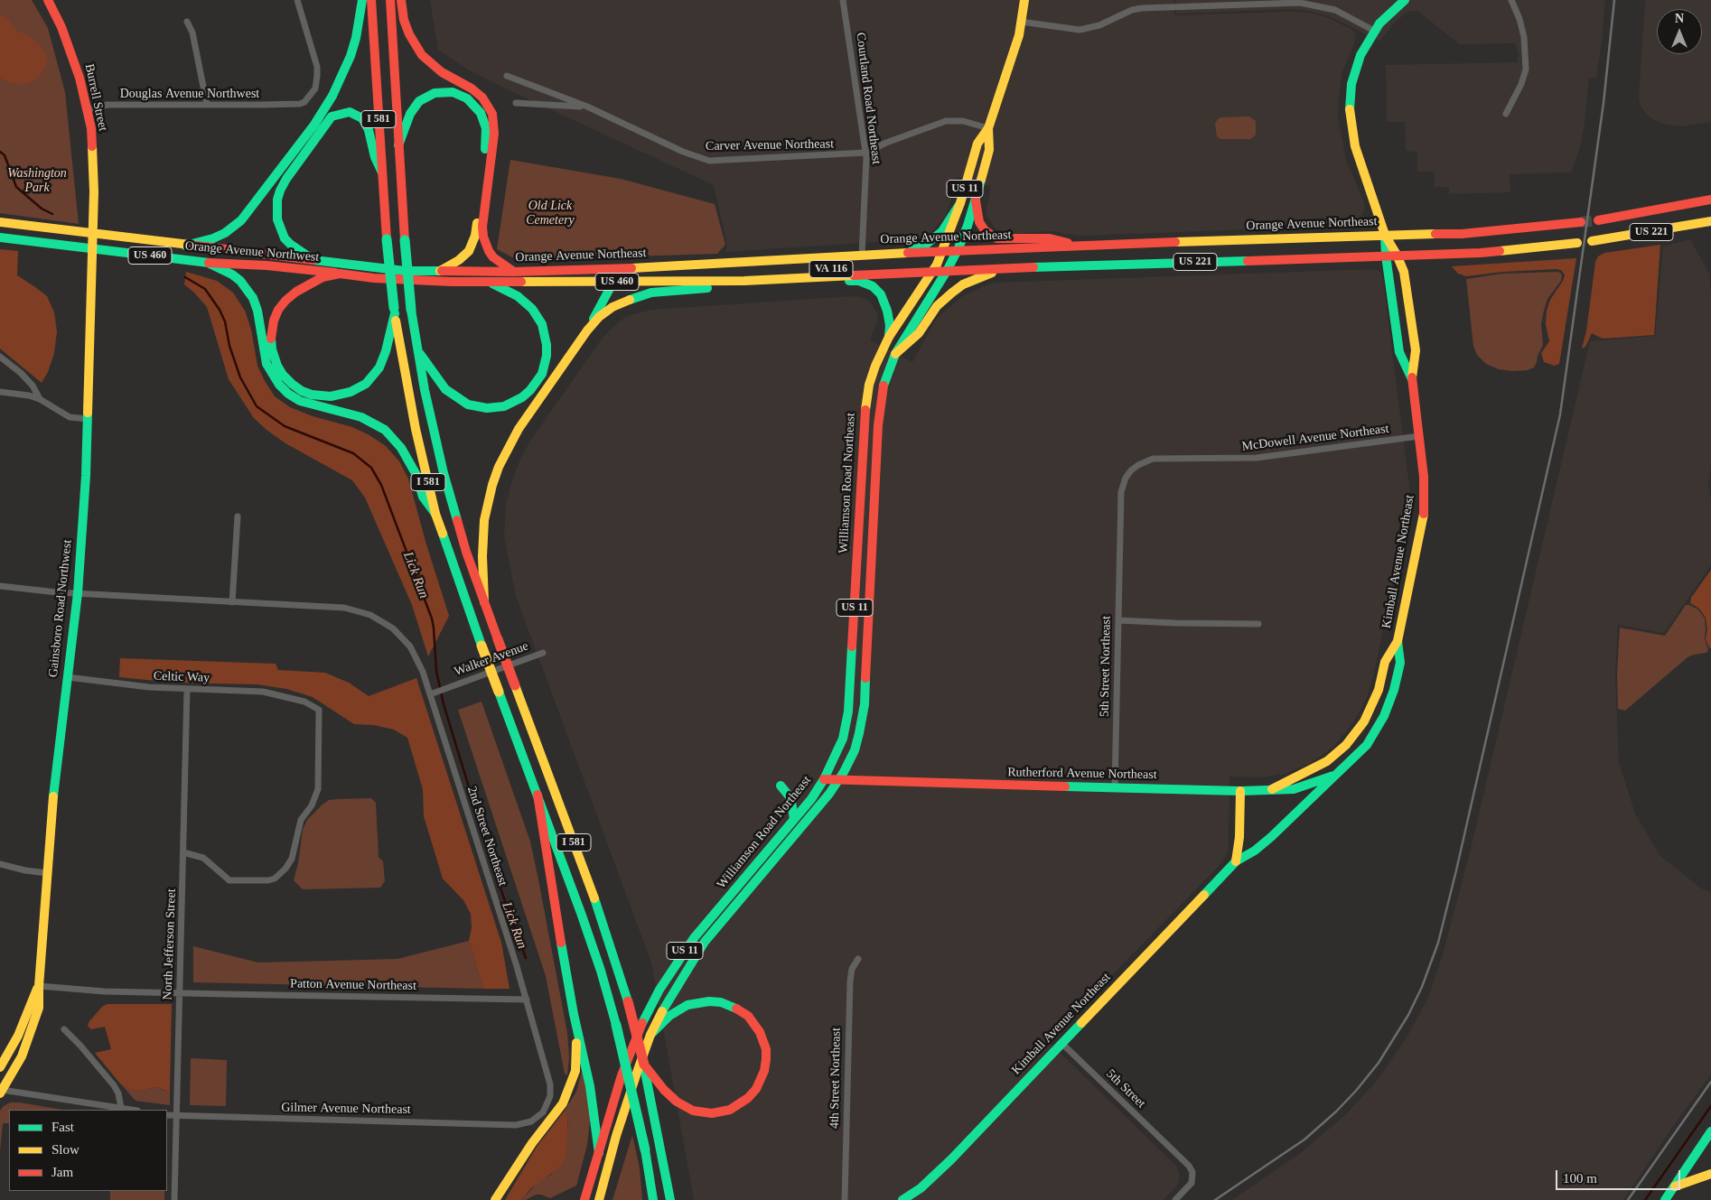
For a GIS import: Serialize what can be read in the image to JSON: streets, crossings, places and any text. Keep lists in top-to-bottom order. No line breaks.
{"streets":{"main road":["Burrell Street","I 581","US 11","Orange Avenue Northeast","US 221","Orange Avenue Northwest","US 460","VA 116","Williamson Road Northeast","Kimball Avenue Northeast","Gainsboro Road Northwest","Rutherford Avenue Northeast"],"street":["Douglas Avenue Northwest","Courtland Road Northeast","Carver Avenue Northeast","McDowell Avenue Northeast","Walker Avenue","5th Street Northeast","Celtic Way","2nd Street Northeast","North Jefferson Street","Patton Avenue Northeast","4th Street Northeast","5th Street","Gilmer Avenue Northeast"]},"crossings":[["Douglas Avenue Northwest","Burrell Street"],["Burrell Street","Orange Avenue Northwest"],["Burrell Street","Gainsboro Road Northwest"],["Courtland Road Northeast","Carver Avenue Northeast"],["Courtland Road Northeast","Orange Avenue Northeast"],["Carver Avenue Northeast","Williamson Road Northeast"],["Orange Avenue Northeast","Orange Avenue Northwest"],["Orange Avenue Northeast","VA 116"],["Orange Avenue Northeast","Williamson Road Northeast"],["Orange Avenue Northeast","Kimball Avenue Northeast"],["Orange Avenue Northwest","Gainsboro Road Northwest"],["VA 116","Williamson Road Northeast"],["McDowell Avenue Northeast","Kimball Avenue Northeast"],["McDowell Avenue Northeast","5th Street Northeast"],["Williamson Road Northeast","Rutherford Avenue Northeast"],["Kimball Avenue Northeast","Rutherford Avenue Northeast"],["Kimball Avenue Northeast","5th Street"],["Gainsboro Road Northwest","Celtic Way"],["Gainsboro Road Northwest","2nd Street Northeast"],["Gainsboro Road Northwest","Patton Avenue Northeast"],["Walker Avenue","2nd Street Northeast"],["5th Street Northeast","Rutherford Avenue Northeast"],["Celtic Way","North Jefferson Street"],["2nd Street Northeast","Patton Avenue Northeast"],["2nd Street Northeast","Gilmer Avenue Northeast"],["North Jefferson Street","Patton Avenue Northeast"],["North Jefferson Street","Gilmer Avenue Northeast"]],"water":["Lick Run"],"parks":["Washington Park","Old Lick Cemetery"],"legend":["Fast","Slow","Jam"],"scale_bar":"100 m","north":"top"}
